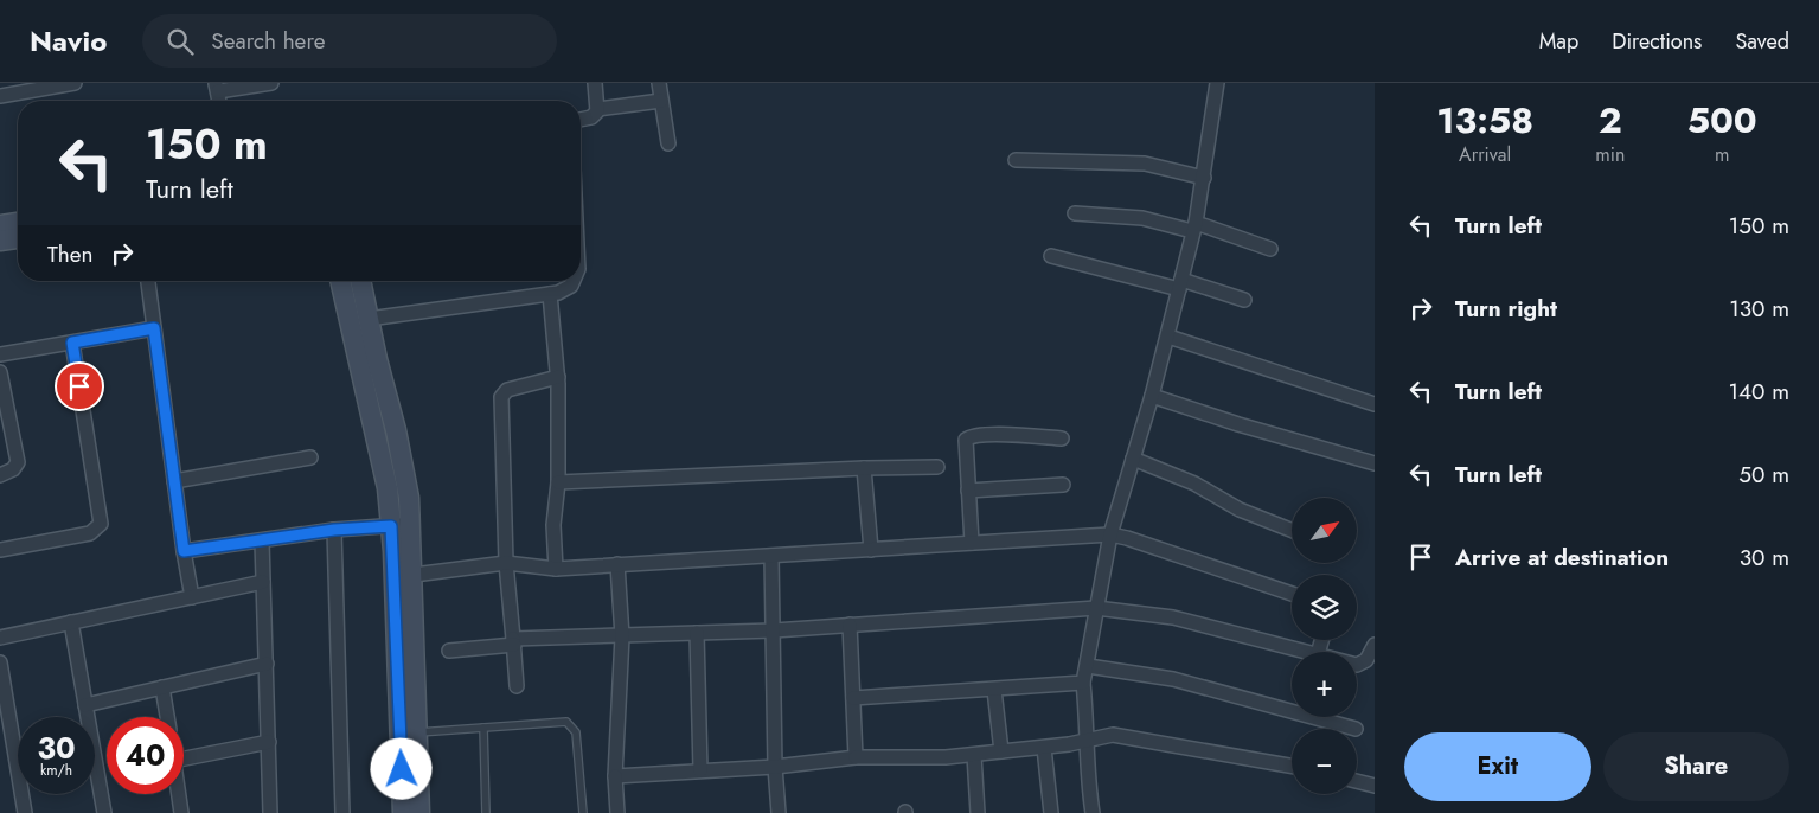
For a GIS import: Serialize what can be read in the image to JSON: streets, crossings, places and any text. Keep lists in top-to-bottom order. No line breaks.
{"north":"top right","page":{"header":"Navio","search":"Search here","nav":["Map","Directions","Saved"],"eta":["13:58","Arrival","2","min","500","m"],"turn":["150 m","Turn left"],"list":[{"name":"Turn left","value":"150 m"},{"name":"Turn right","value":"130 m"},{"name":"Turn left","value":"140 m"},{"name":"Turn left","value":"50 m"},{"name":"Arrive at destination","value":"30 m"}],"then":"Then","map_buttons":["+","−"],"speed":"30 km/h","limit":"40","buttons":["Exit","Share"]}}
